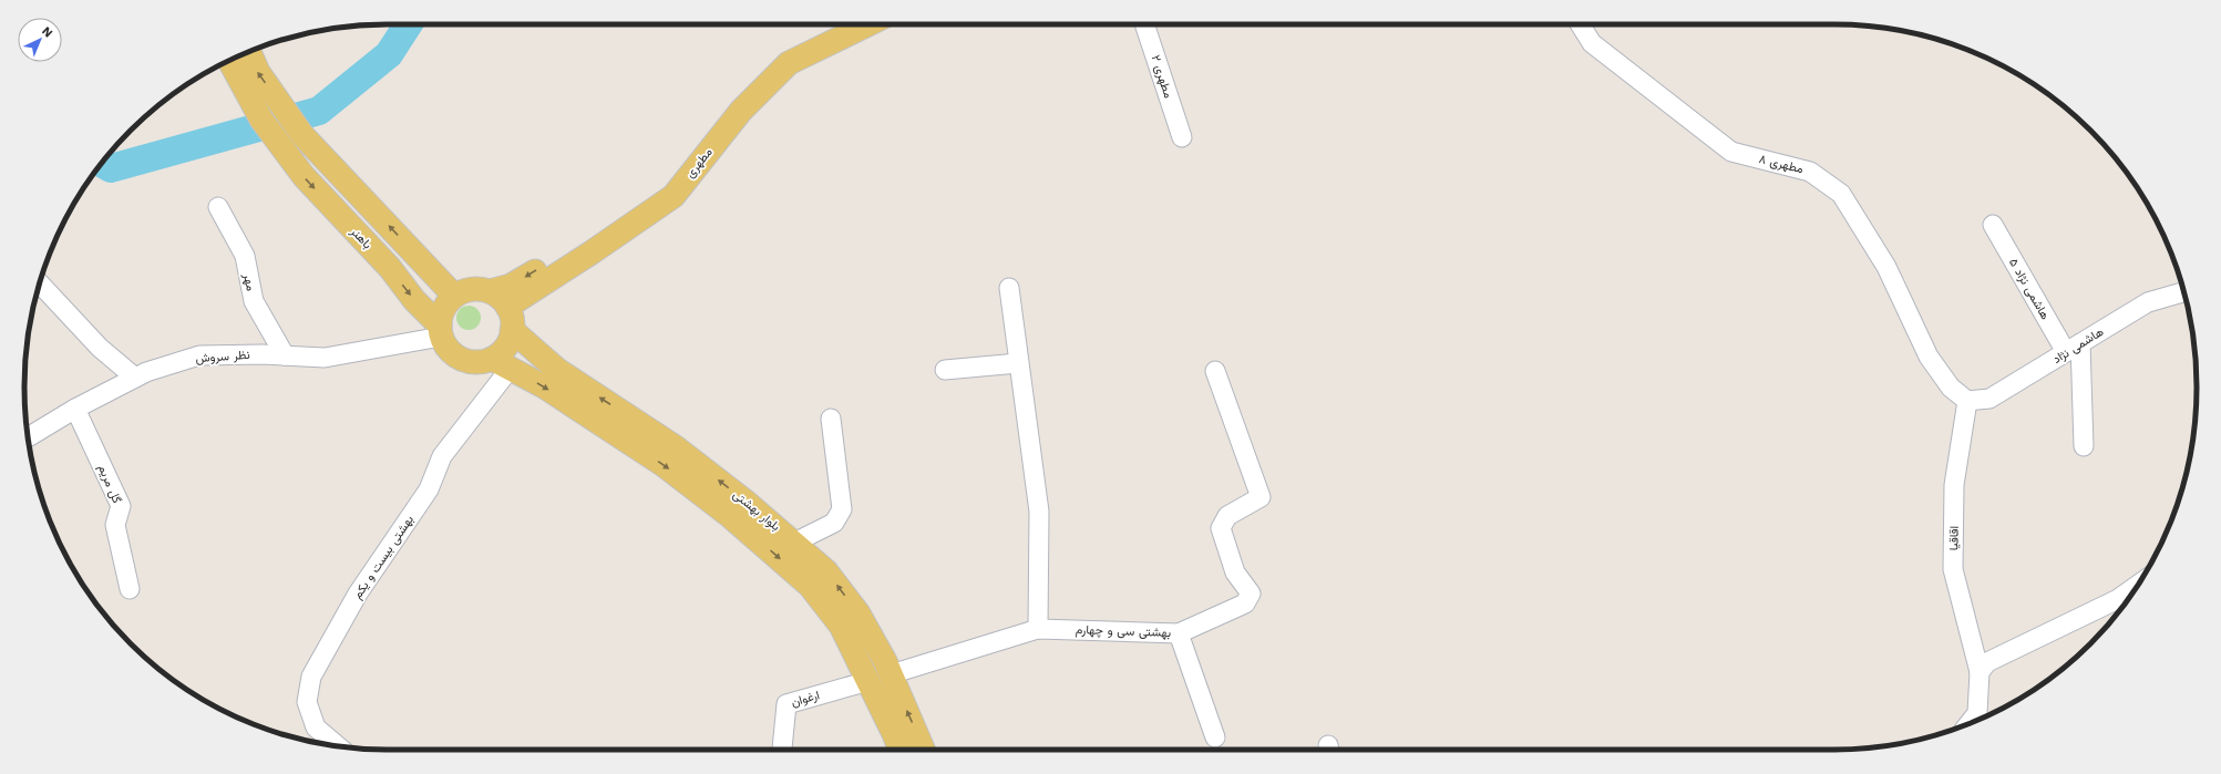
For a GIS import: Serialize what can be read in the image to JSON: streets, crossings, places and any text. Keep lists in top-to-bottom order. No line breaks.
{"streets":{"main road":["مطهری","باهنر","بلوار بهشتی"],"street":["مطهری ۲","مطهری ۸","مهر","هاشمی نژاد ۵","هاشمی نژاد","نظر سروش","گل مریم","اقاقیا","بهشتی بیست و یکم","بهشتی سی و چهارم","ارغوان"]},"crossings":[["مطهری","باهنر"],["مطهری","نظر سروش"],["مطهری","بلوار بهشتی"],["مطهری","بهشتی بیست و یکم"],["مطهری ۸","هاشمی نژاد"],["مطهری ۸","اقاقیا"],["باهنر","نظر سروش"],["باهنر","بلوار بهشتی"],["باهنر","بهشتی بیست و یکم"],["مهر","نظر سروش"],["هاشمی نژاد ۵","هاشمی نژاد"],["هاشمی نژاد","اقاقیا"],["نظر سروش","گل مریم"],["نظر سروش","بلوار بهشتی"],["نظر سروش","بهشتی بیست و یکم"],["بلوار بهشتی","بهشتی بیست و یکم"],["بلوار بهشتی","بهشتی سی و چهارم"],["بلوار بهشتی","ارغوان"]],"north":"top right"}
